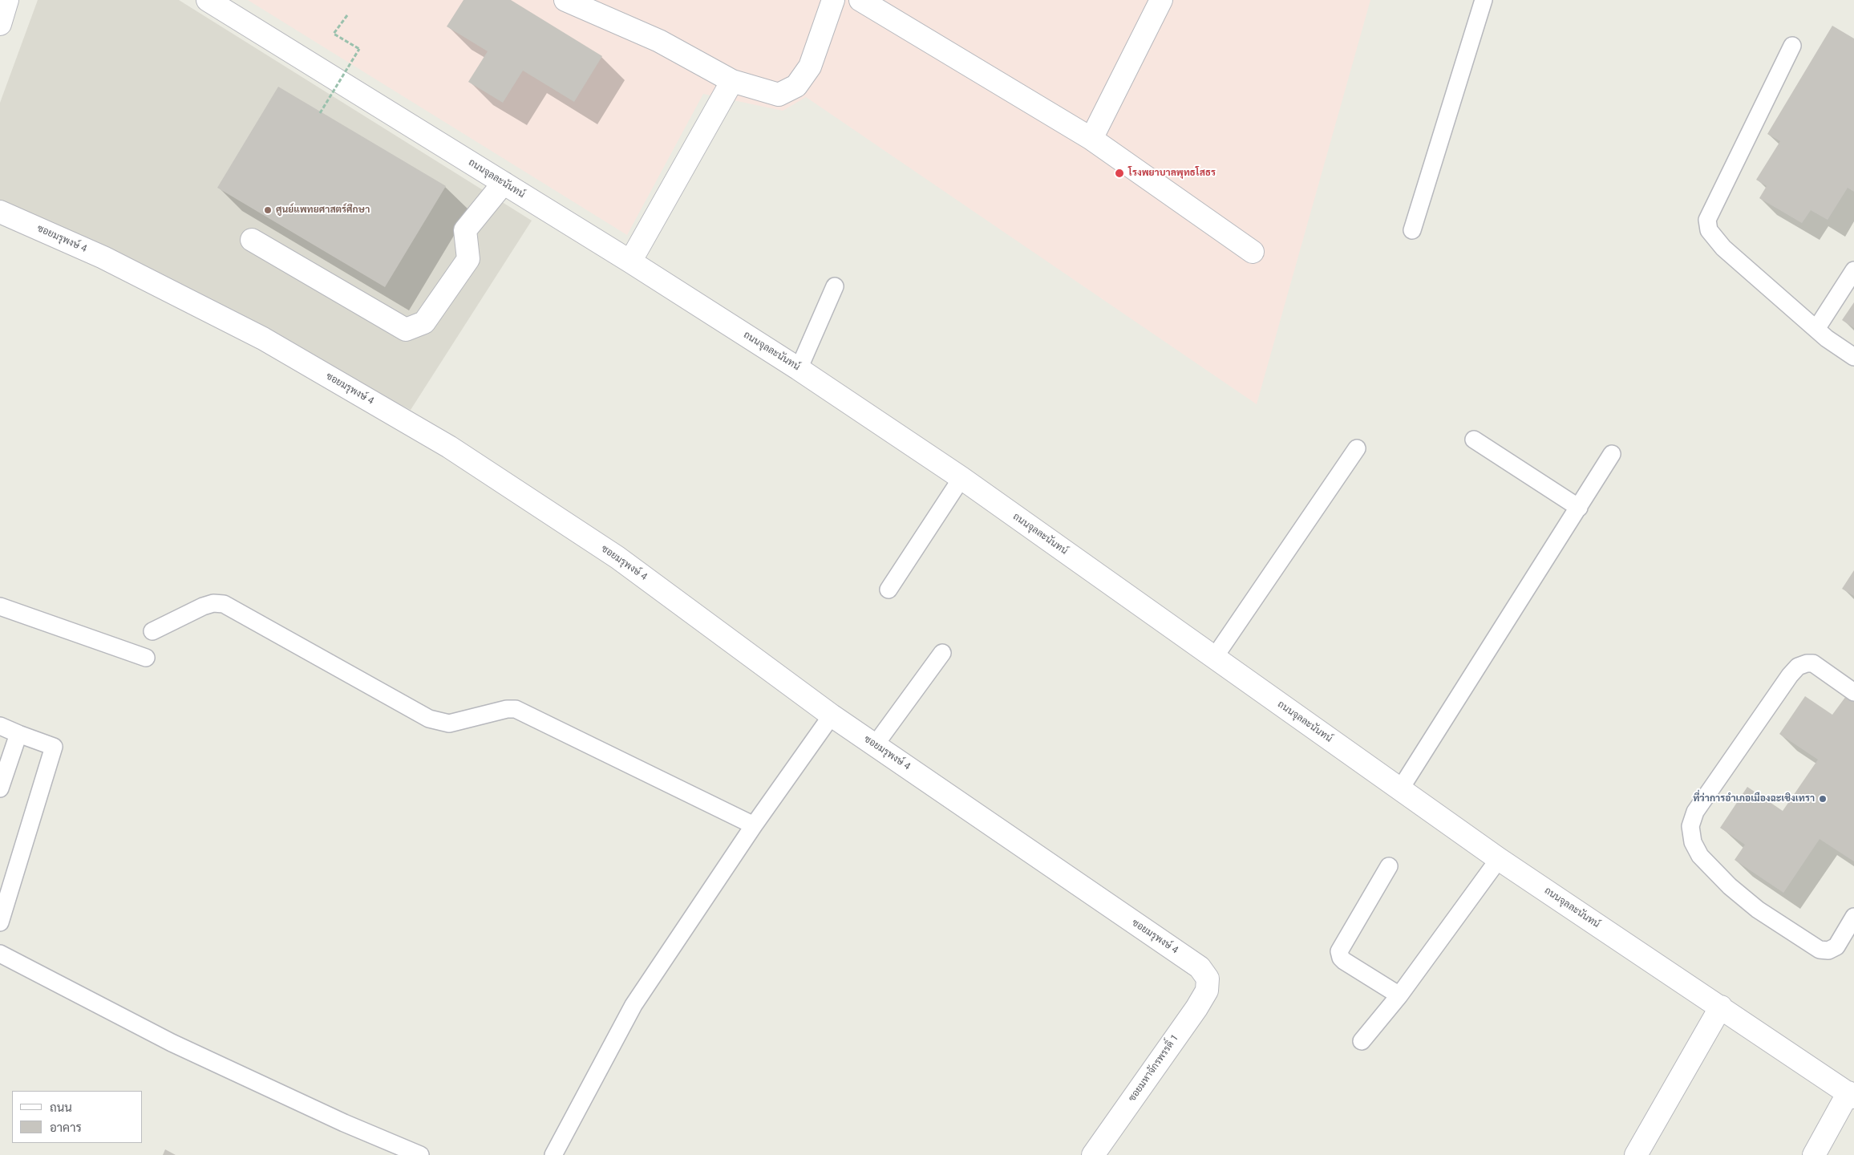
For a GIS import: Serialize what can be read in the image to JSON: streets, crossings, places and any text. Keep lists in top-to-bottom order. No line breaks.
{"streets":{"street":["ถนนจุลละนันทน์","ซอยมรุพงษ์ 4","ซอยมหาจักรพรรดิ์ 1"]},"crossings":[["ซอยมรุพงษ์ 4","ซอยมหาจักรพรรดิ์ 1"]],"places":["โรงพยาบาลพุทธโสธร","ศูนย์แพทยศาสตร์ศึกษา","ที่ว่าการอำเภอเมืองฉะเชิงเทรา"],"legend":["ถนน","อาคาร"]}
